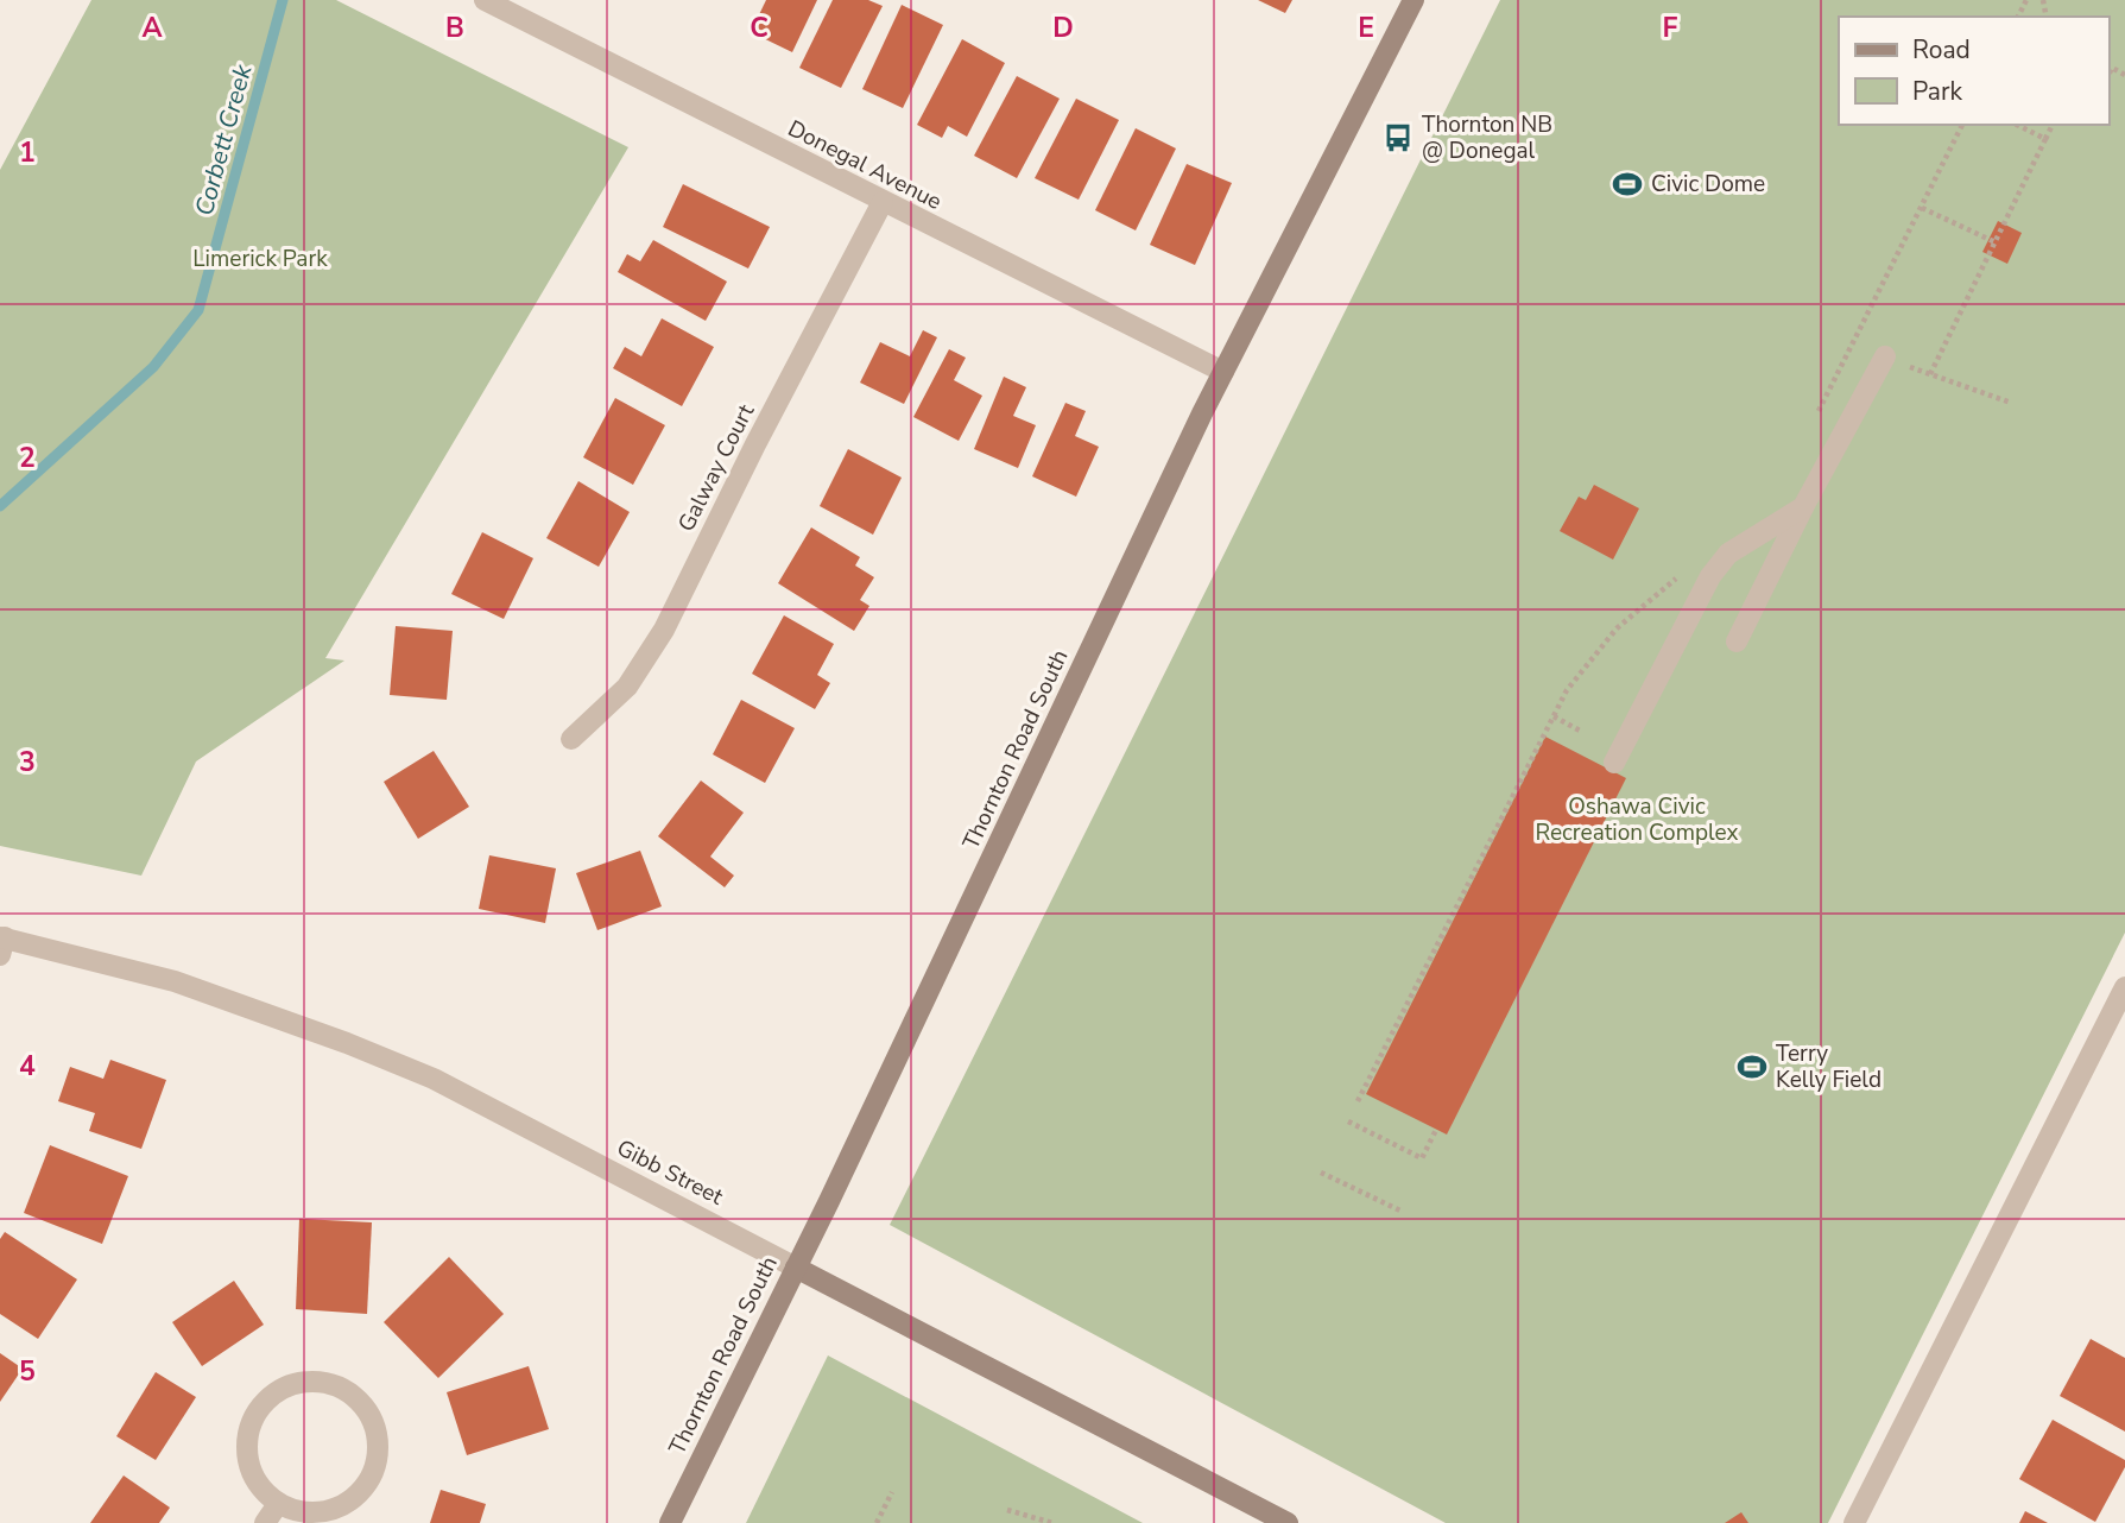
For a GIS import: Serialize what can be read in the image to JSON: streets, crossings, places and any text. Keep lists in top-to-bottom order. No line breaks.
{"streets":{"main road":["Thornton Road South","Gibb Street"],"street":["Donegal Avenue","Galway Court"]},"crossings":[["Donegal Avenue","Galway Court"],["Donegal Avenue","Thornton Road South"],["Thornton Road South","Gibb Street"]],"water":["Corbett Creek"],"parks":["Limerick Park","Oshawa Civic Recreation Complex"],"places":{"bus stop":["Thornton NB @ Donegal"],"sports":["Civic Dome","Terry Kelly Field"]},"legend":["Road","Park"],"grid":{"columns":["A","B","C","D","E","F"],"rows":["1","2","3","4","5"]}}
